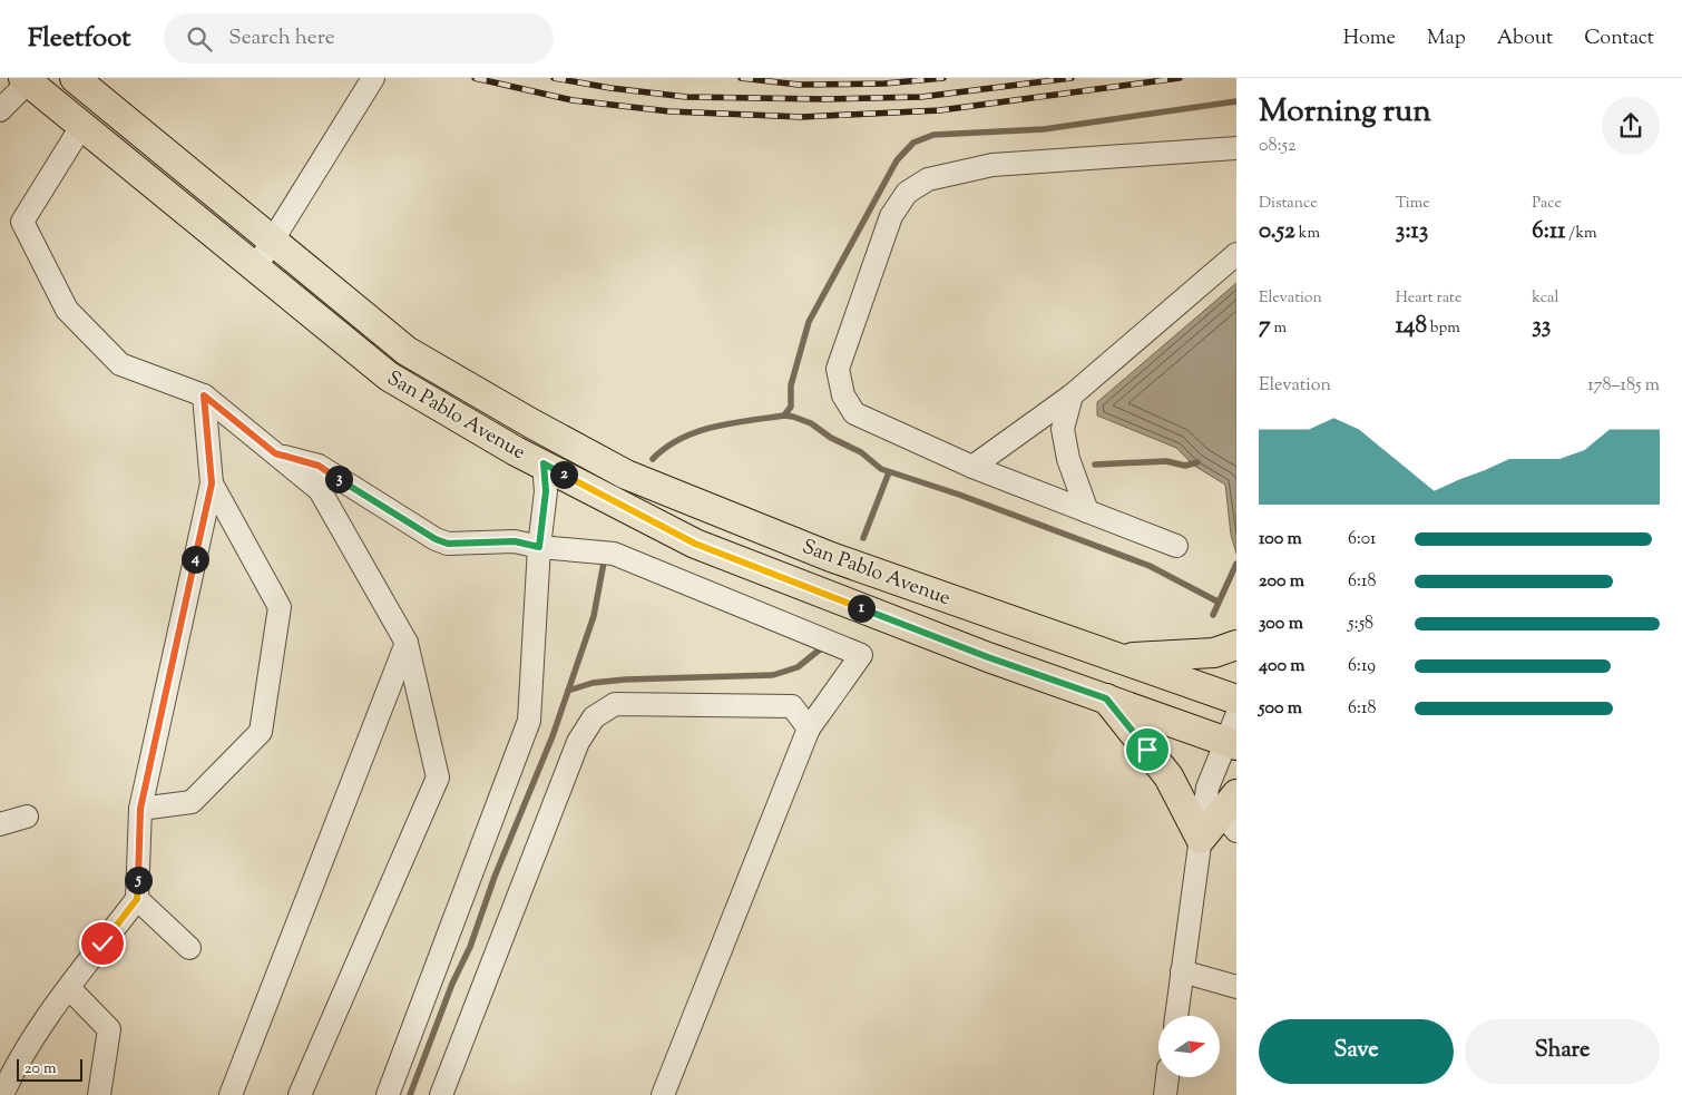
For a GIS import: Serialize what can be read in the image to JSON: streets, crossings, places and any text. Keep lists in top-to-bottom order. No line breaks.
{"streets":{"main road":["San Pablo Avenue"]},"scale_bar":"20 m","north":"right","page":{"header":"Fleetfoot","search":"Search here","nav":["Home","Map","About","Contact"],"heading":["Morning run","08:52"],"stats":[["Distance","0.52 km"],["Time","3:13"],["Pace","6:11 /km"],["Elevation","7 m"],["Heart rate","148 bpm"],["kcal","33"]],"chart":["Elevation","178–185 m"],"pins":["2","3","4","1","5"],"list":[{"name":"100 m","note":"6:01"},{"name":"200 m","note":"6:18"},{"name":"300 m","note":"5:58"},{"name":"400 m","note":"6:19"},{"name":"500 m","note":"6:18"}],"buttons":["Save","Share"],"scale":"20 m"}}
